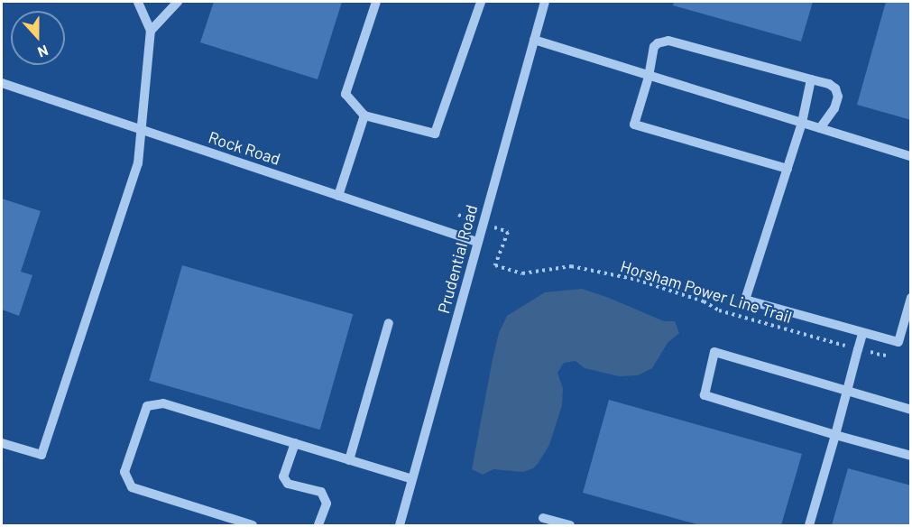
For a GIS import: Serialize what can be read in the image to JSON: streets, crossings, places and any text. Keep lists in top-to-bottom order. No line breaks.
{"streets":{"street":["Rock Road","Prudential Road"],"path":["Horsham Power Line Trail"]},"crossings":[["Rock Road","Prudential Road"]],"north":"bottom"}
